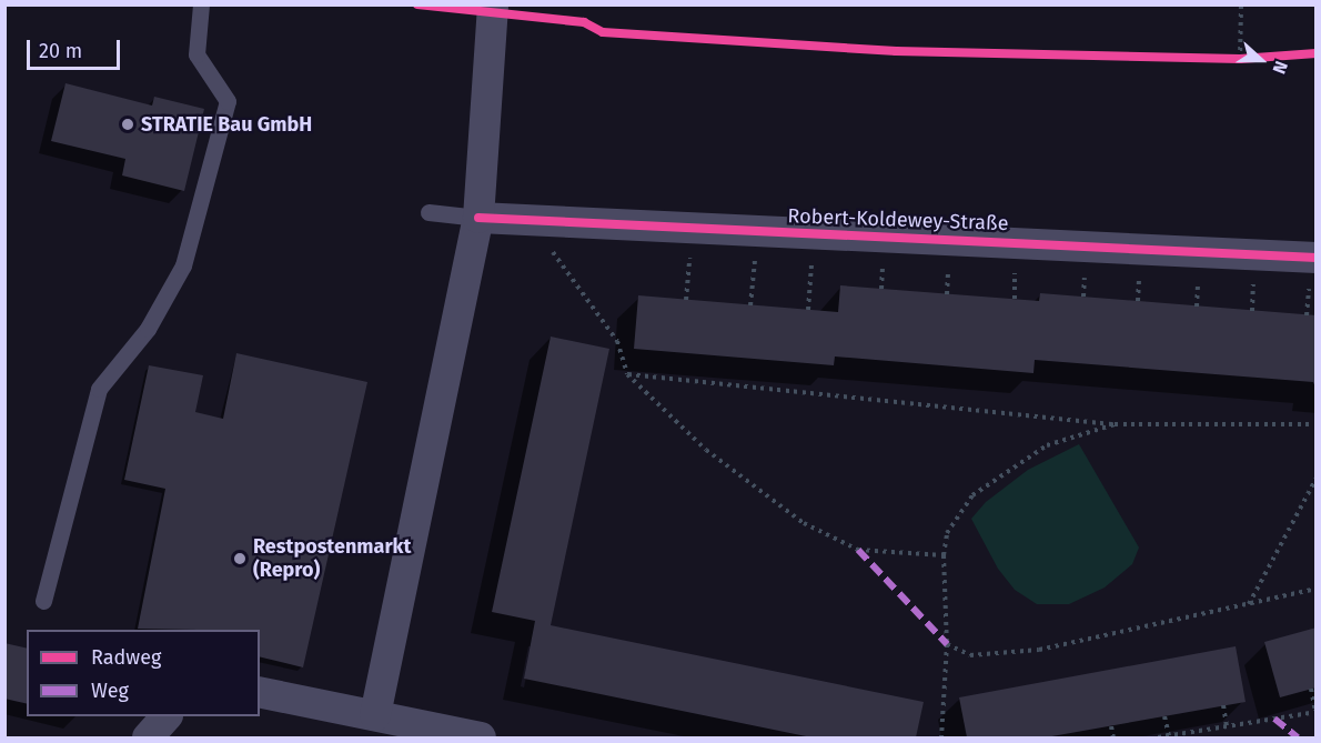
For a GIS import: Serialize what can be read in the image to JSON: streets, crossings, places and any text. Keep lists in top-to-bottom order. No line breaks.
{"streets":{"street":["Robert-Koldewey-Straße"]},"places":["STRATIE Bau GmbH","Restpostenmarkt (Repro)"],"legend":["Radweg","Weg"],"scale_bar":"20 m","north":"right"}
